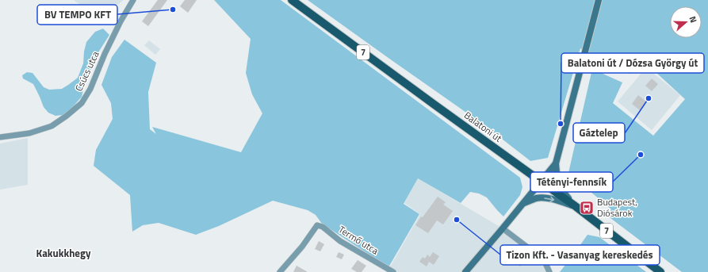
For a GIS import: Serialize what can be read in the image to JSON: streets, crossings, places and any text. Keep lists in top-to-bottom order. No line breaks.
{"streets":{"main road":["7","Balatoni út"],"street":["Csúcs utca","Termő utca"]},"districts":["Kakukkhegy"],"places":{"other":["BV TEMPO KFT","Gáztelep","Balatoni út / Dózsa György út","Tétényi-fennsík","Tizon Kft. - Vasanyag kereskedés"],"bus stop":["Budapest, Diósárok"]},"north":"right"}
